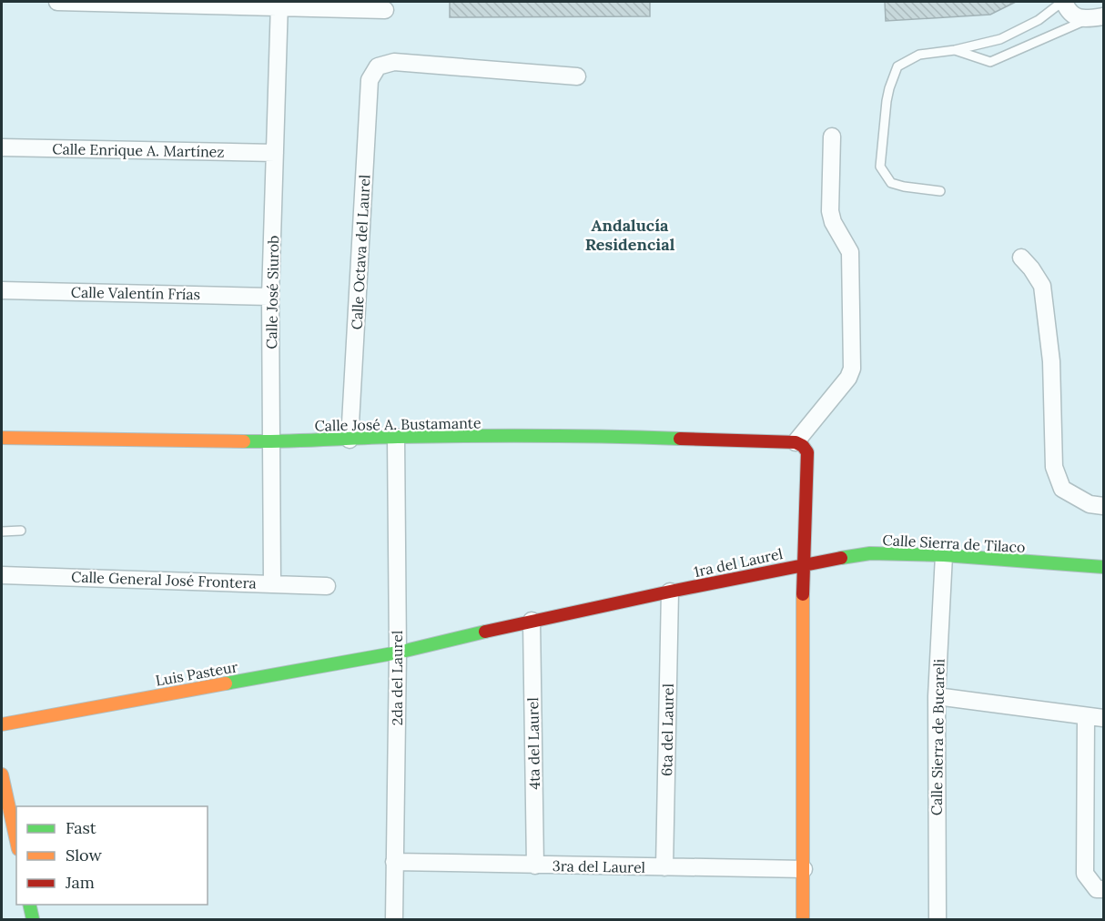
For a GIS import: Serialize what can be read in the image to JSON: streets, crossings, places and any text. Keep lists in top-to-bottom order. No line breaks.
{"streets":{"street":["Calle Enrique A. Martínez","Calle Octava del Laurel","Calle José Siurob","Calle Valentín Frías","Calle José A. Bustamante","Calle Sierra de Tilaco","1ra del Laurel","Calle General José Frontera","Luis Pasteur","2da del Laurel","6ta del Laurel","Calle Sierra de Bucareli","4ta del Laurel","3ra del Laurel"]},"crossings":[["Calle Enrique A. Martínez","Calle José Siurob"],["Calle Octava del Laurel","Calle José A. Bustamante"],["Calle José Siurob","Calle Valentín Frías"],["Calle José Siurob","Calle José A. Bustamante"],["Calle José Siurob","Calle General José Frontera"],["Calle José A. Bustamante","2da del Laurel"],["Calle Sierra de Tilaco","1ra del Laurel"],["Calle Sierra de Tilaco","Calle Sierra de Bucareli"],["1ra del Laurel","Luis Pasteur"],["1ra del Laurel","2da del Laurel"],["1ra del Laurel","6ta del Laurel"],["1ra del Laurel","4ta del Laurel"],["1ra del Laurel","3ra del Laurel"],["Luis Pasteur","2da del Laurel"],["2da del Laurel","3ra del Laurel"],["6ta del Laurel","3ra del Laurel"],["4ta del Laurel","3ra del Laurel"]],"districts":["Andalucía Residencial"],"legend":["Fast","Slow","Jam"]}
